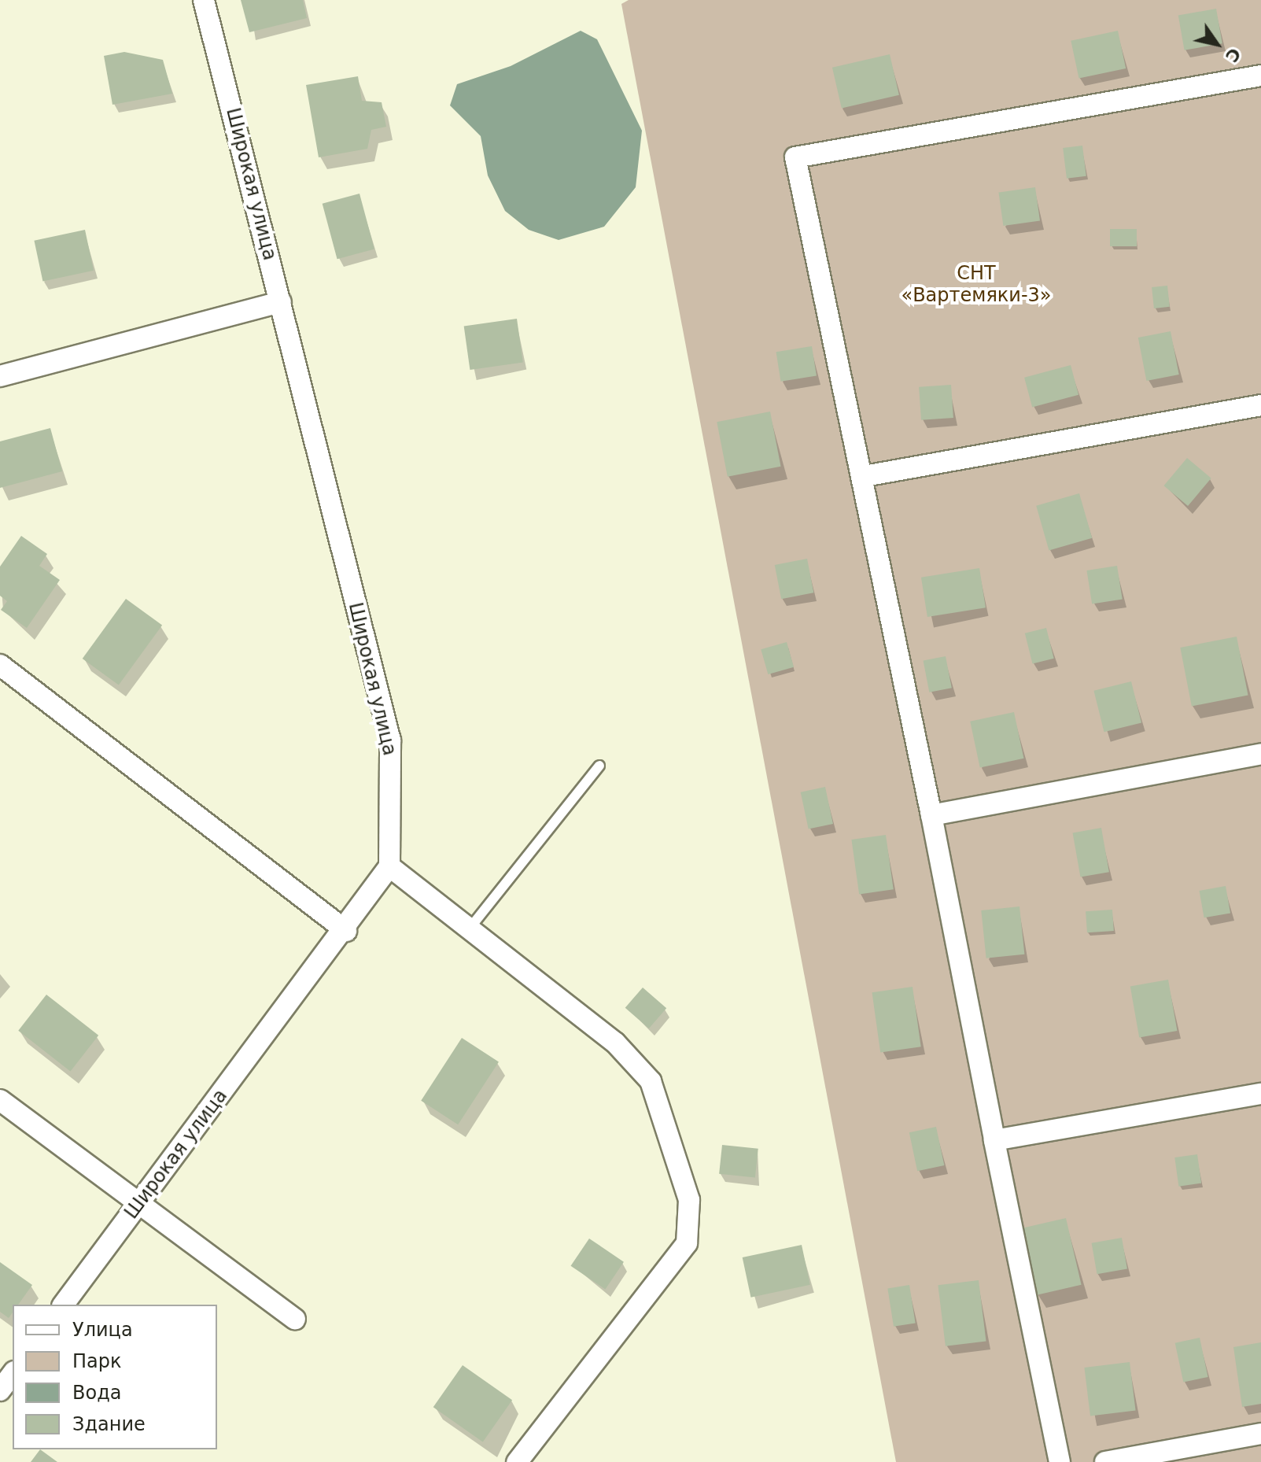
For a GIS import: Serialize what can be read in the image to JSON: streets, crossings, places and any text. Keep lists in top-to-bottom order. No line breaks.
{"streets":{"street":["Широкая улица"]},"parks":["СНТ «Вартемяки-3»"],"legend":["Улица","Парк","Вода","Здание"],"north":"bottom right"}
